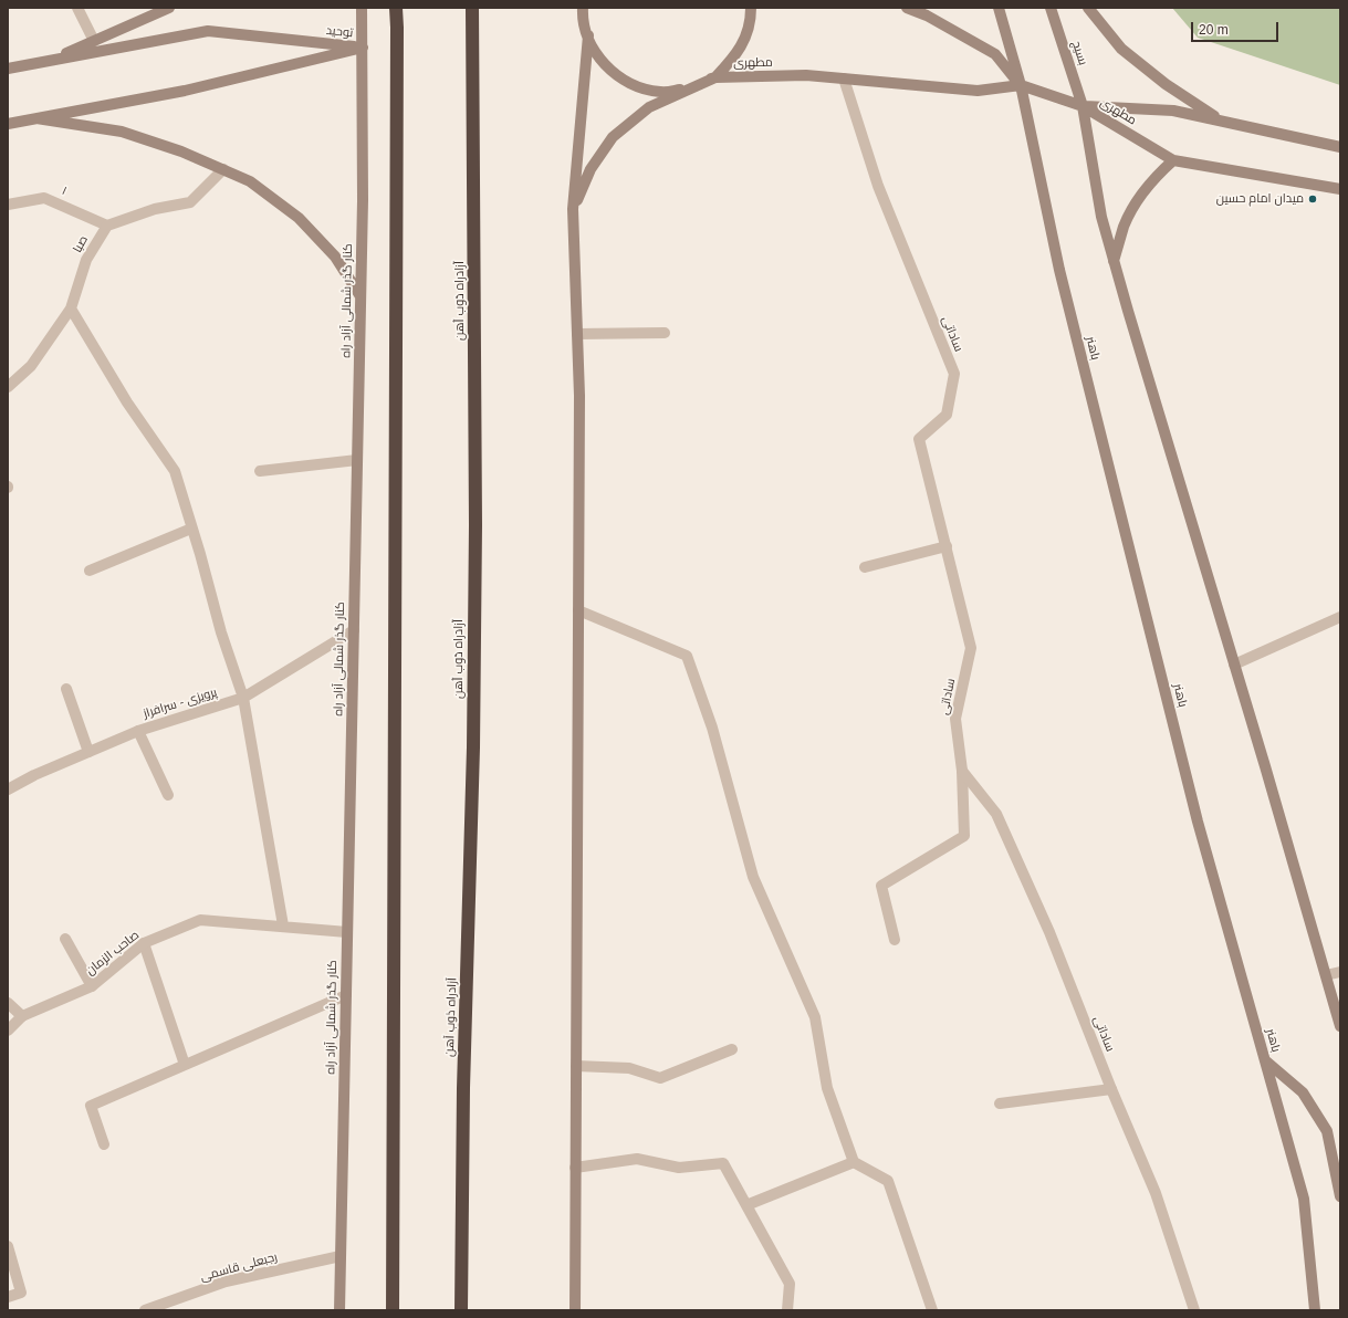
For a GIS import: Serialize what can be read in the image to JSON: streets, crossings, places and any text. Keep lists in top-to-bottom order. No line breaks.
{"streets":{"highway":["آزادراه ذوب آهن"],"main road":["توحید","بسیج","مطهری","کنار گذر شمالی آزاد راه","باهنر"],"street":["۱","صبا","ساداتی","پرویزی - سرافراز","صاحب الزمان","رجبعلی قاسمی"]},"crossings":[["توحید","کنار گذر شمالی آزاد راه"],["بسیج","مطهری"],["مطهری","ساداتی"],["مطهری","باهنر"],["۱","صبا"],["کنار گذر شمالی آزاد راه","پرویزی - سرافراز"],["کنار گذر شمالی آزاد راه","صاحب الزمان"],["کنار گذر شمالی آزاد راه","رجبعلی قاسمی"]],"places":["میدان امام حسین"],"scale_bar":"20 m"}
